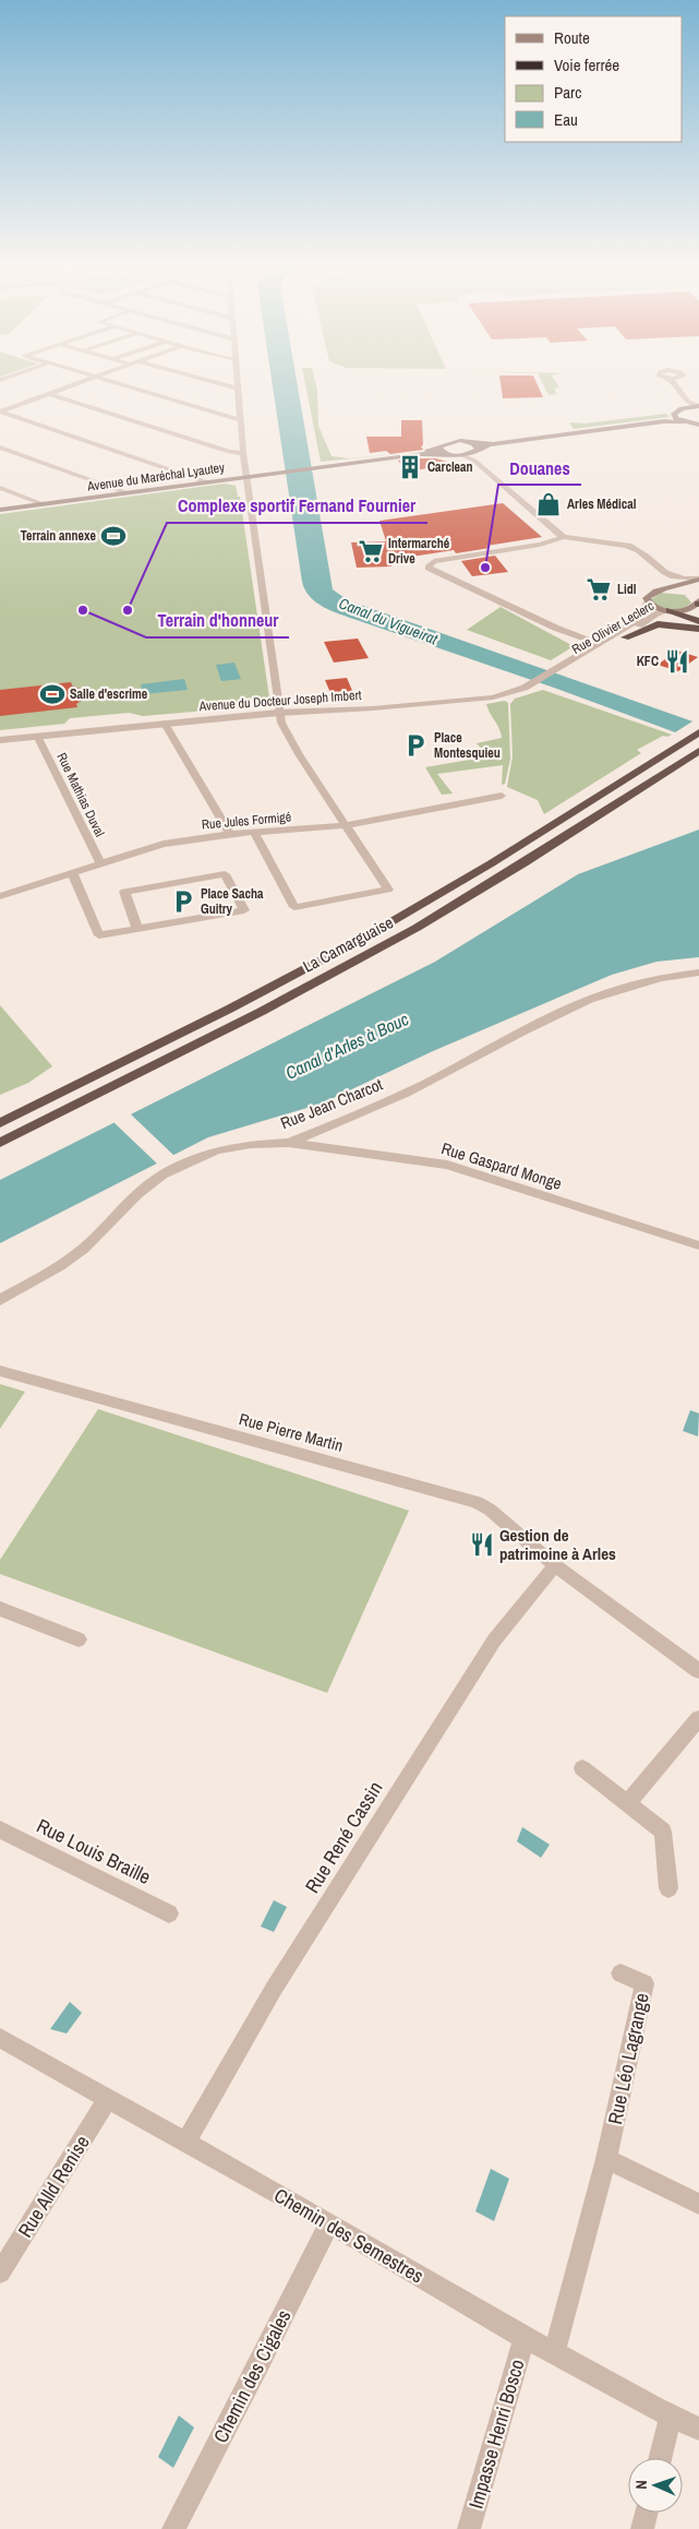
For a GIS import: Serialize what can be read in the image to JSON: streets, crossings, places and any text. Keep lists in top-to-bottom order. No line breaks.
{"streets":{"highway":["La Camarguaise"],"main road":["Avenue du Maréchal Lyautey","Rue Olivier Leclerc"],"street":["Avenue du Docteur Joseph Imbert","Rue Mathias Duval","Rue Jules Formigé","Rue Jean Charcot","Rue Gaspard Monge","Rue Pierre Martin","Rue René Cassin","Rue Louis Braille","Rue Léo Lagrange","Rue Alld Renise","Chemin des Semestres","Chemin des Cigales","Impasse Henri Bosco"]},"crossings":[["Rue Olivier Leclerc","Avenue du Docteur Joseph Imbert"],["Avenue du Docteur Joseph Imbert","Rue Mathias Duval"],["Rue Mathias Duval","Rue Jules Formigé"],["Rue Jean Charcot","Rue Gaspard Monge"],["Rue Pierre Martin","Rue René Cassin"],["Rue René Cassin","Chemin des Semestres"],["Rue Léo Lagrange","Chemin des Semestres"],["Rue Alld Renise","Chemin des Semestres"],["Chemin des Semestres","Chemin des Cigales"],["Chemin des Semestres","Impasse Henri Bosco"]],"water":["Canal du Vigueirat","Canal d'Arles à Bouc"],"places":{"building":["Carclean"],"shop":["Arles Médical"],"sports":["Terrain annexe","Salle d'escrime"],"supermarket":["Intermarché Drive","Lidl"],"other":["Douanes","Terrain d'honneur","Complexe sportif Fernand Fournier"],"restaurant":["KFC","Gestion de patrimoine à Arles"],"parking":["Place Montesquieu","Place Sacha Guitry"]},"legend":["Route","Voie ferrée","Parc","Eau"],"north":"left"}
